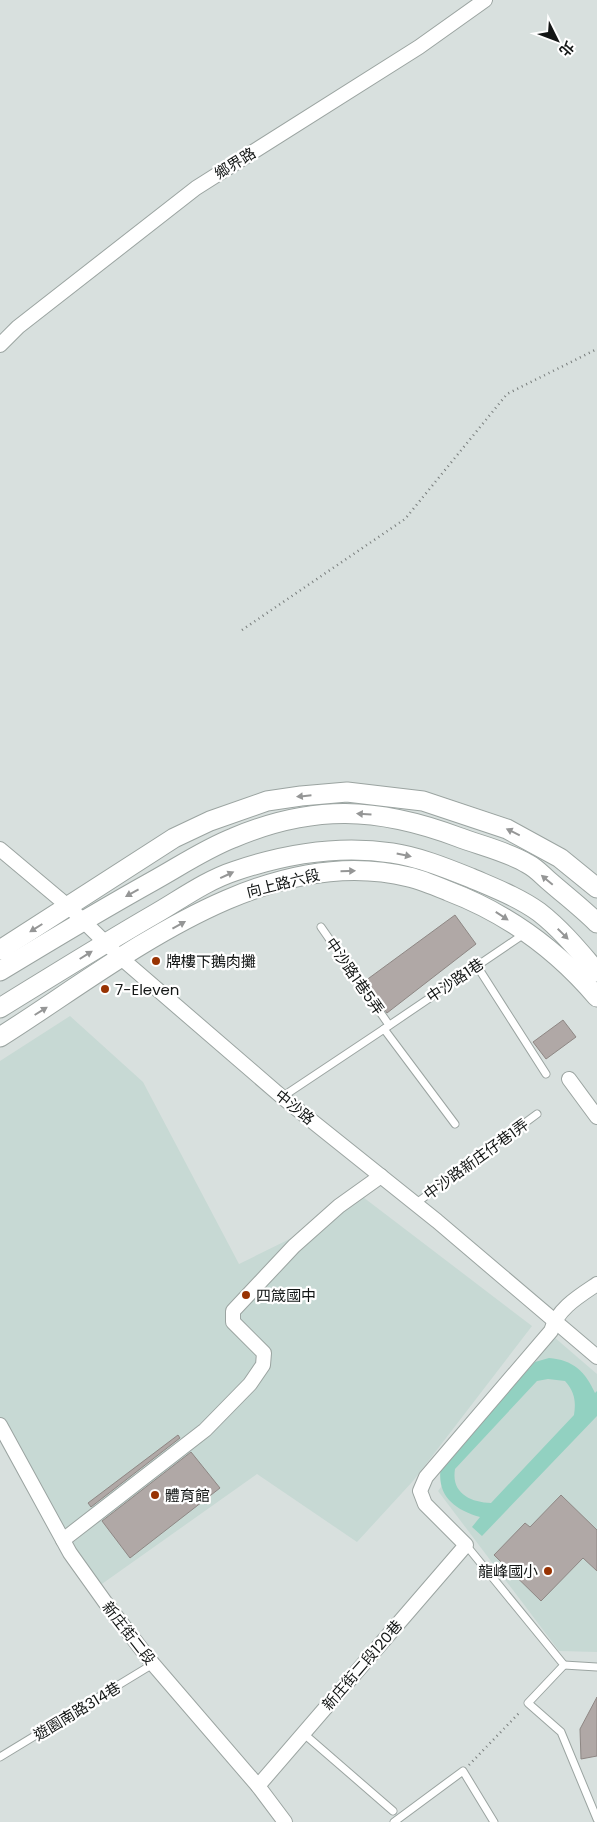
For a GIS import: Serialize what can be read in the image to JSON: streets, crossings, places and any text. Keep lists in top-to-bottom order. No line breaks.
{"streets":{"main road":["向上路六段"],"street":["鄉界路","中沙路","新庄街二段","新庄街二段120巷"],"lane":["中沙路1巷5弄","中沙路1巷","中沙路新庄仔巷1弄","遊園南路314巷"]},"crossings":[["向上路六段","中沙路1巷"],["向上路六段","中沙路"],["中沙路1巷5弄","中沙路1巷"],["中沙路1巷","中沙路"],["中沙路","中沙路新庄仔巷1弄"],["新庄街二段","新庄街二段120巷"],["新庄街二段","遊園南路314巷"]],"places":["牌樓下鵝肉攤","7-Eleven","四箴國中","體育館","龍峰國小"],"north":"bottom right"}
